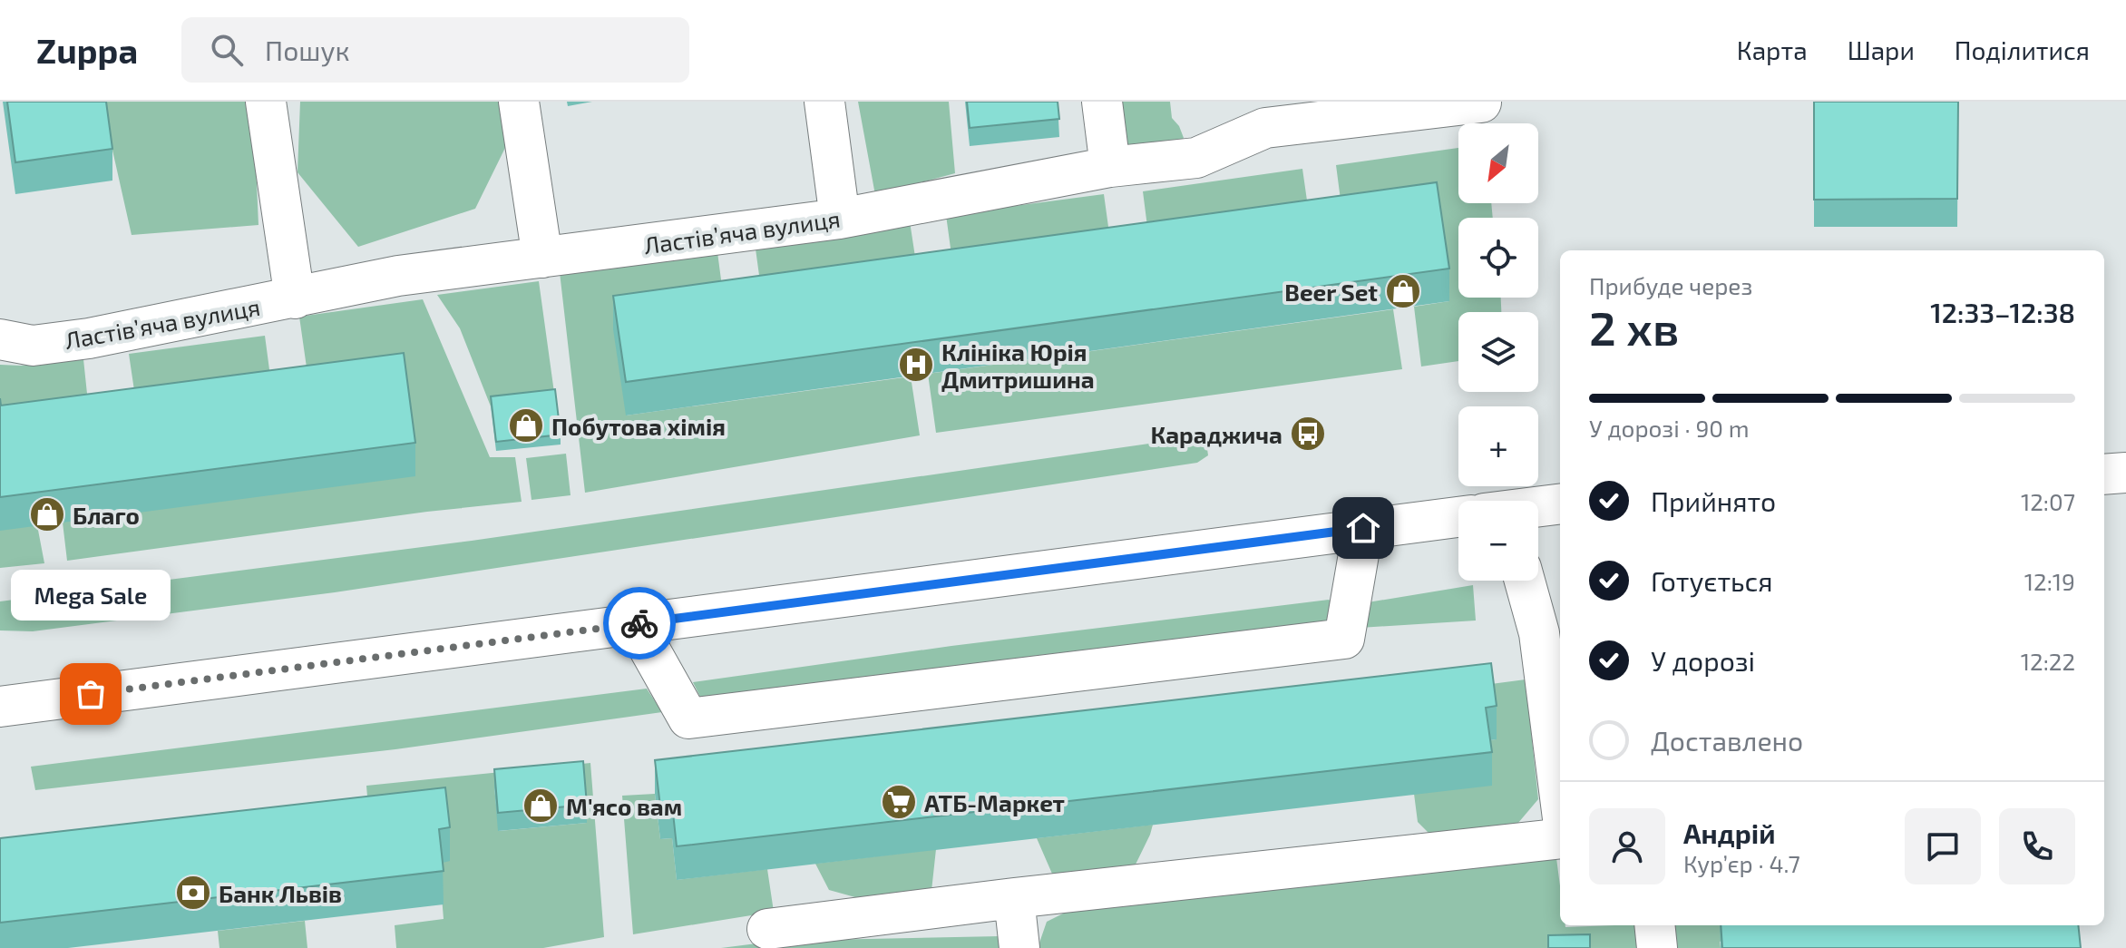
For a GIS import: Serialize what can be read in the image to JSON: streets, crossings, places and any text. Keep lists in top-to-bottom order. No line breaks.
{"streets":{"street":["Ластівʼяча вулиця"]},"places":{"shop":["Beer Set","Побутова хімія","Благо","М'ясо вам"],"hospital":["Клініка Юрія Дмитришина"],"bus stop":["Караджича"],"other":["Mega Sale"],"supermarket":["АТБ-Маркет"],"bank":["Банк Львів"]},"north":"bottom left","page":{"header":"Zuppa","search":"Пошук","nav":["Карта","Шари","Поділитися"],"map_buttons":["+","−"],"heading":["2 хв","Прибуде через","12:33–12:38"],"panel":["Андрій","Кур’єр · 4.7"],"bar":"У дорозі · 90 m","list":[["Прийнято","12:07"],["Готується","12:19"],["У дорозі","12:22"],"Доставлено"],"bubble":"Mega Sale"}}
